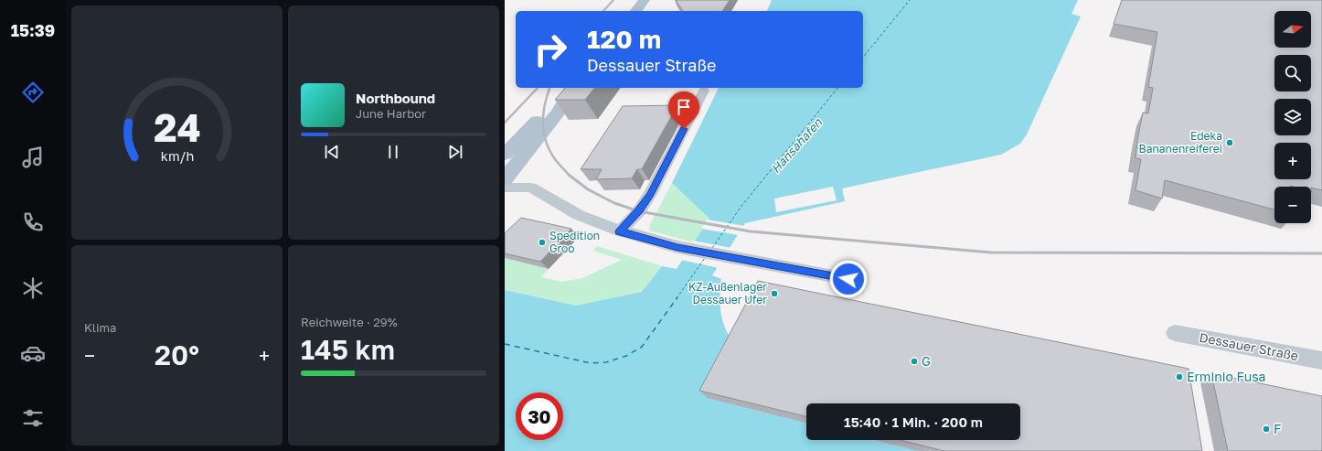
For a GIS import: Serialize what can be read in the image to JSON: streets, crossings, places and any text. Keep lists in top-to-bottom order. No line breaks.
{"streets":{"street":["Dessauer Straße"]},"water":["Hansahafen"],"places":["Edeka Bananenreiferei","Spedition Groo","KZ-Außenlager Dessauer Ufer","G","Erminio Fusa","F"],"north":"right","page":{"tabs":"15:39","map_buttons":["+","−"],"turn":["120 m","Dessauer Straße"],"song":["Northbound","June Harbor"],"tile":["Klima",["Reichweite · 29%","145 km"]],"heat":["−","20°","+"],"limit":"30","trip":"15:40 · 1 Min. · 200 m","gauge":["24","km/h"]}}
